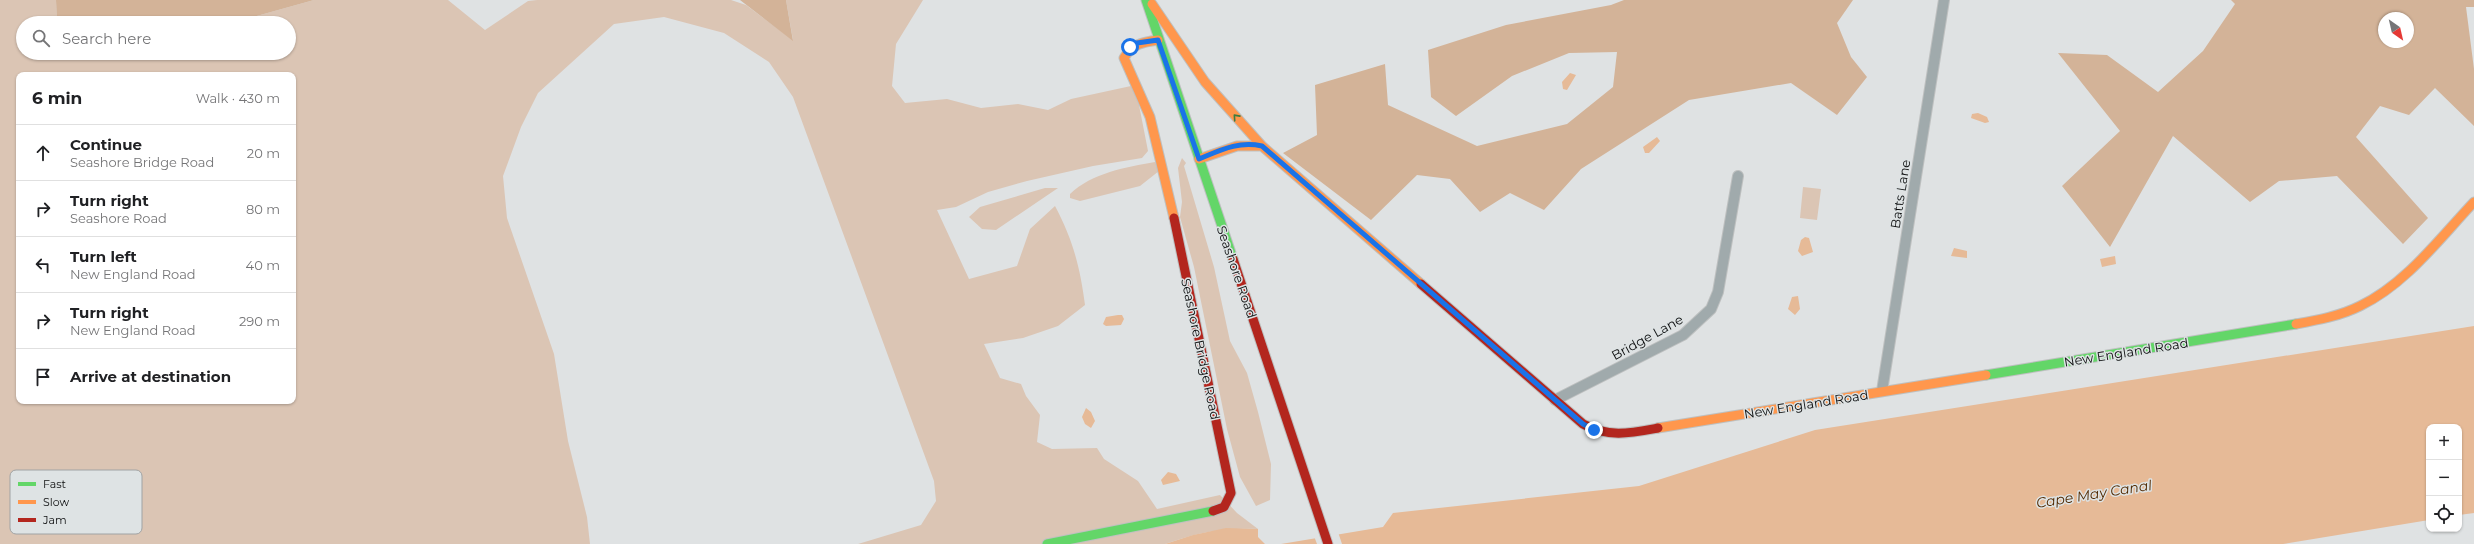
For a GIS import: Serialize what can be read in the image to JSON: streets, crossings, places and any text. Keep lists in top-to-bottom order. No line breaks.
{"streets":{"street":["Batts Lane","Seashore Road","Bridge Lane","Seashore Bridge Road","New England Road"]},"crossings":[["Batts Lane","New England Road"],["Seashore Road","Seashore Bridge Road"],["Seashore Road","New England Road"],["Bridge Lane","New England Road"]],"water":["Cape May Canal"],"legend":["Fast","Slow","Jam"],"north":"bottom right","page":{"search":"Search here","heading":["6 min","Walk · 430 m"],"list":[["Continue","Seashore Bridge Road","20 m"],["Turn right","Seashore Road","80 m"],["Turn left","New England Road","40 m"],["Turn right","New England Road","290 m"],"Arrive at destination"],"map_buttons":["+","−"]}}
